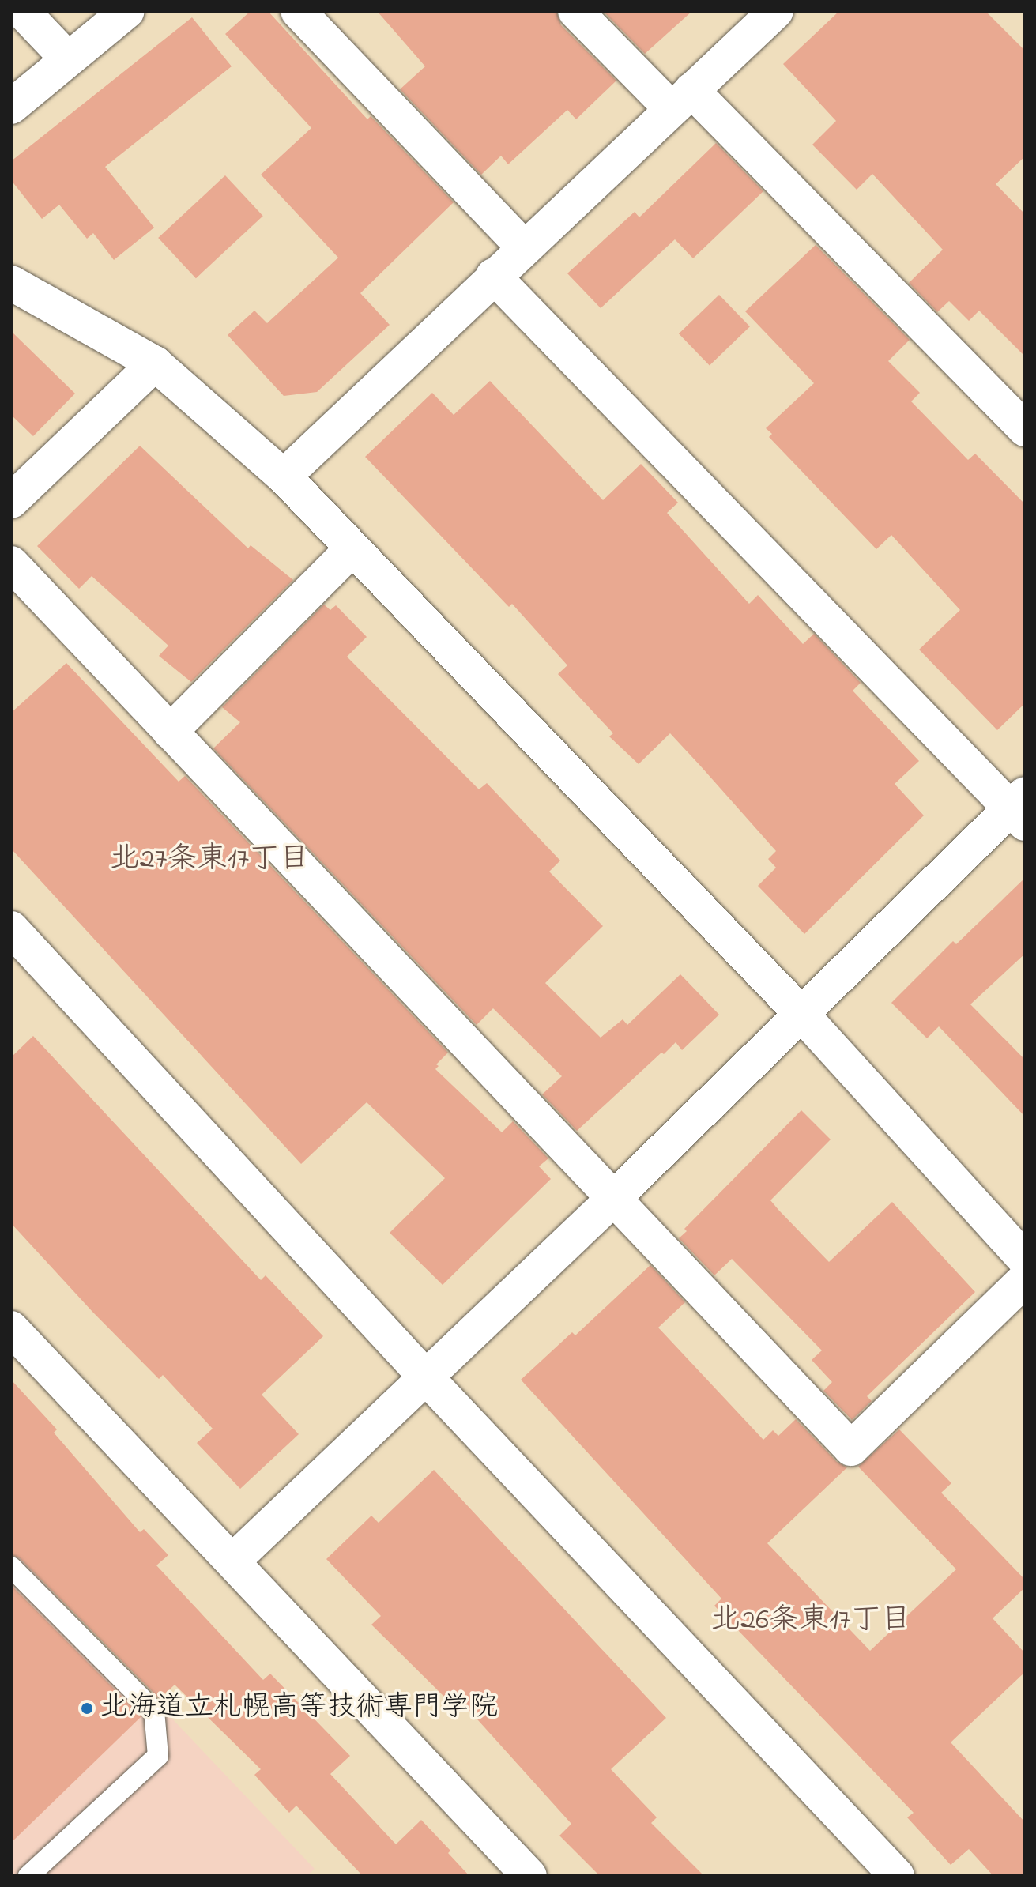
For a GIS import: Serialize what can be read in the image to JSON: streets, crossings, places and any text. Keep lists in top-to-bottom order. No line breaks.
{"districts":["北27条東17丁目","北26条東17丁目"],"places":["北海道立札幌高等技術専門学院"]}
